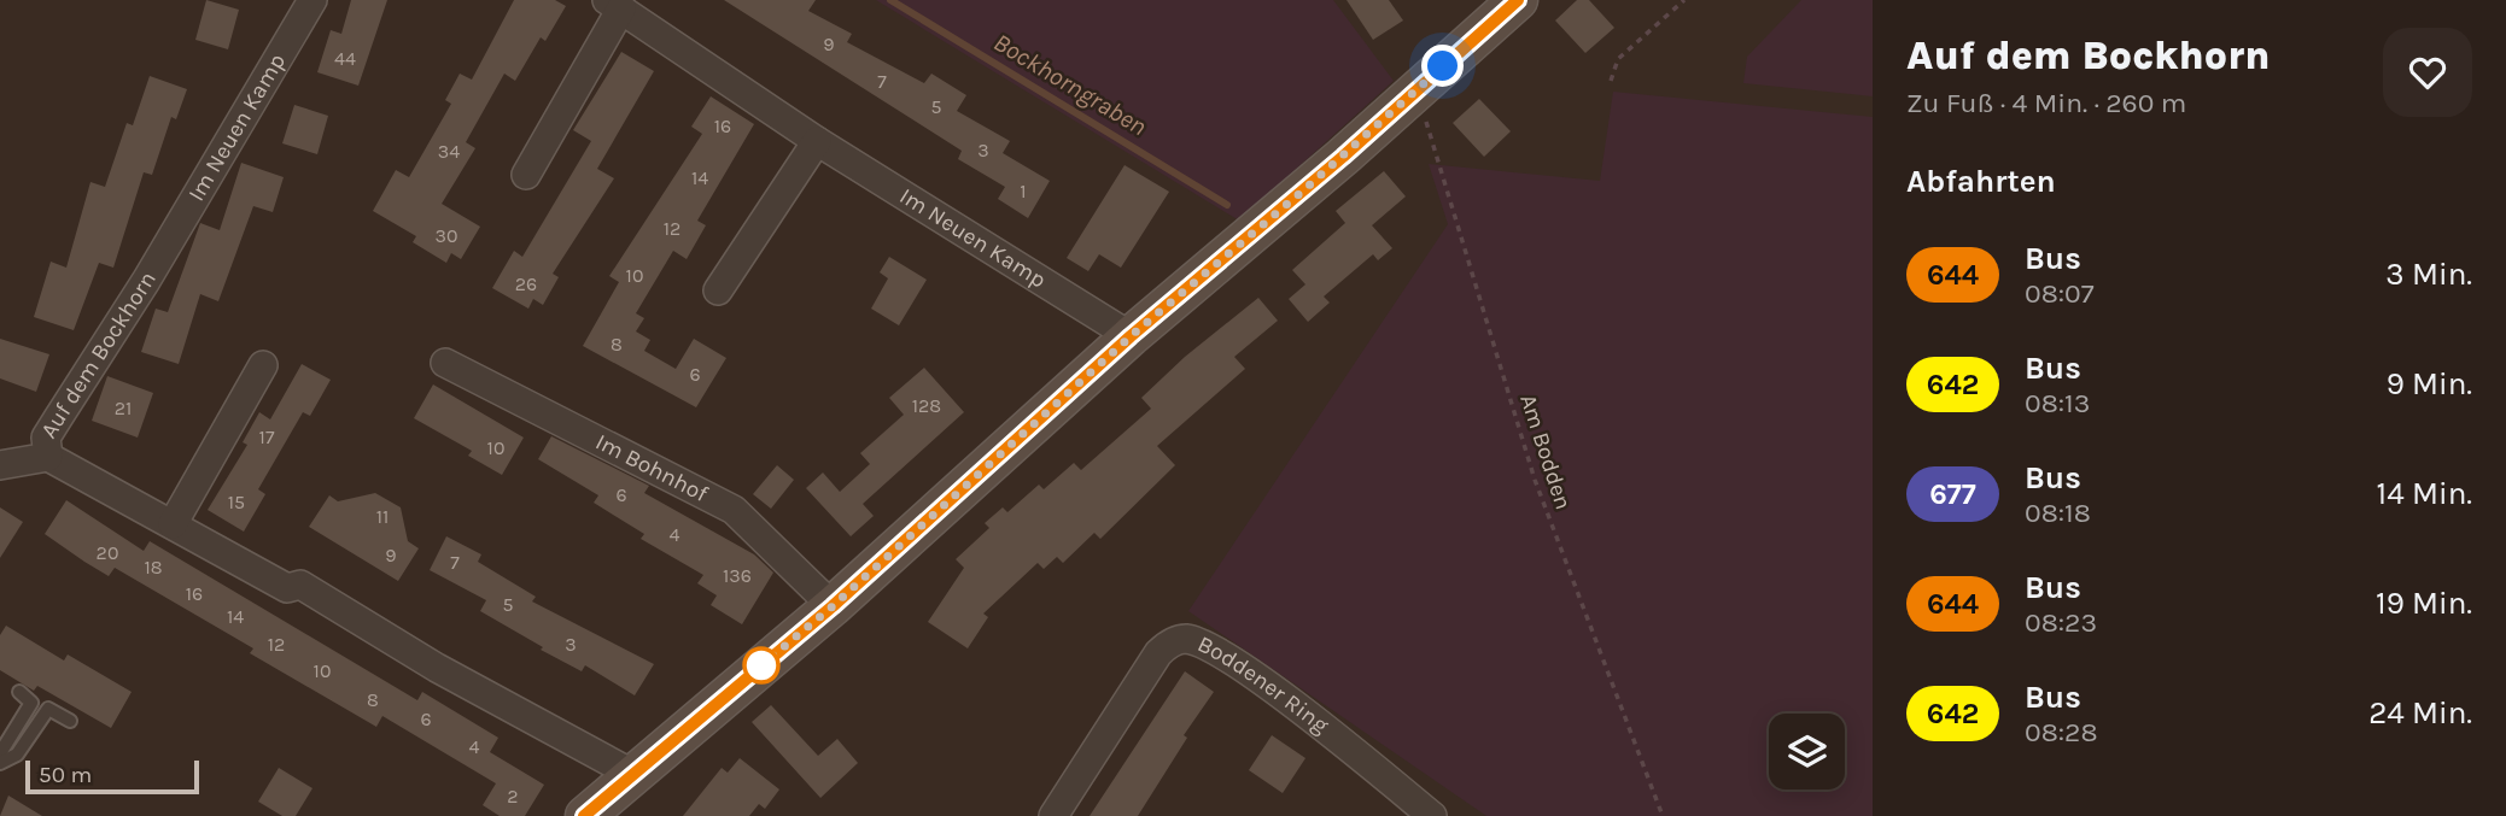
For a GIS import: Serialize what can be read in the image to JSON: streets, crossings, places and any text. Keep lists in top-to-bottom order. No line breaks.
{"streets":{"street":["Im Neuen Kamp","Auf dem Bockhorn","Im Bohnhof","Boddener Ring"],"path":["Am Bodden"]},"crossings":[["Im Neuen Kamp","Auf dem Bockhorn"]],"water":["Bockhorngraben"],"lines":["bus line 644"],"house_numbers":["9","44","7","5","16","3","34","14","1","12","30","10","26","8","6","128","21","17","10","6","15","11","4","20","9","7","18","136","16","5","14","12","3","10","8","6","4","2"],"scale_bar":"50 m","page":{"heading":[["Auf dem Bockhorn","Zu Fuß · 4 Min. · 260 m"],"Abfahrten"],"list":[{"mark":"644","name":"Bus","note":"08:07","value":"3 Min."},{"mark":"642","name":"Bus","note":"08:13","value":"9 Min."},{"mark":"677","name":"Bus","note":"08:18","value":"14 Min."},{"mark":"644","name":"Bus","note":"08:23","value":"19 Min."},{"mark":"642","name":"Bus","note":"08:28","value":"24 Min."}],"scale":"50 m"}}
